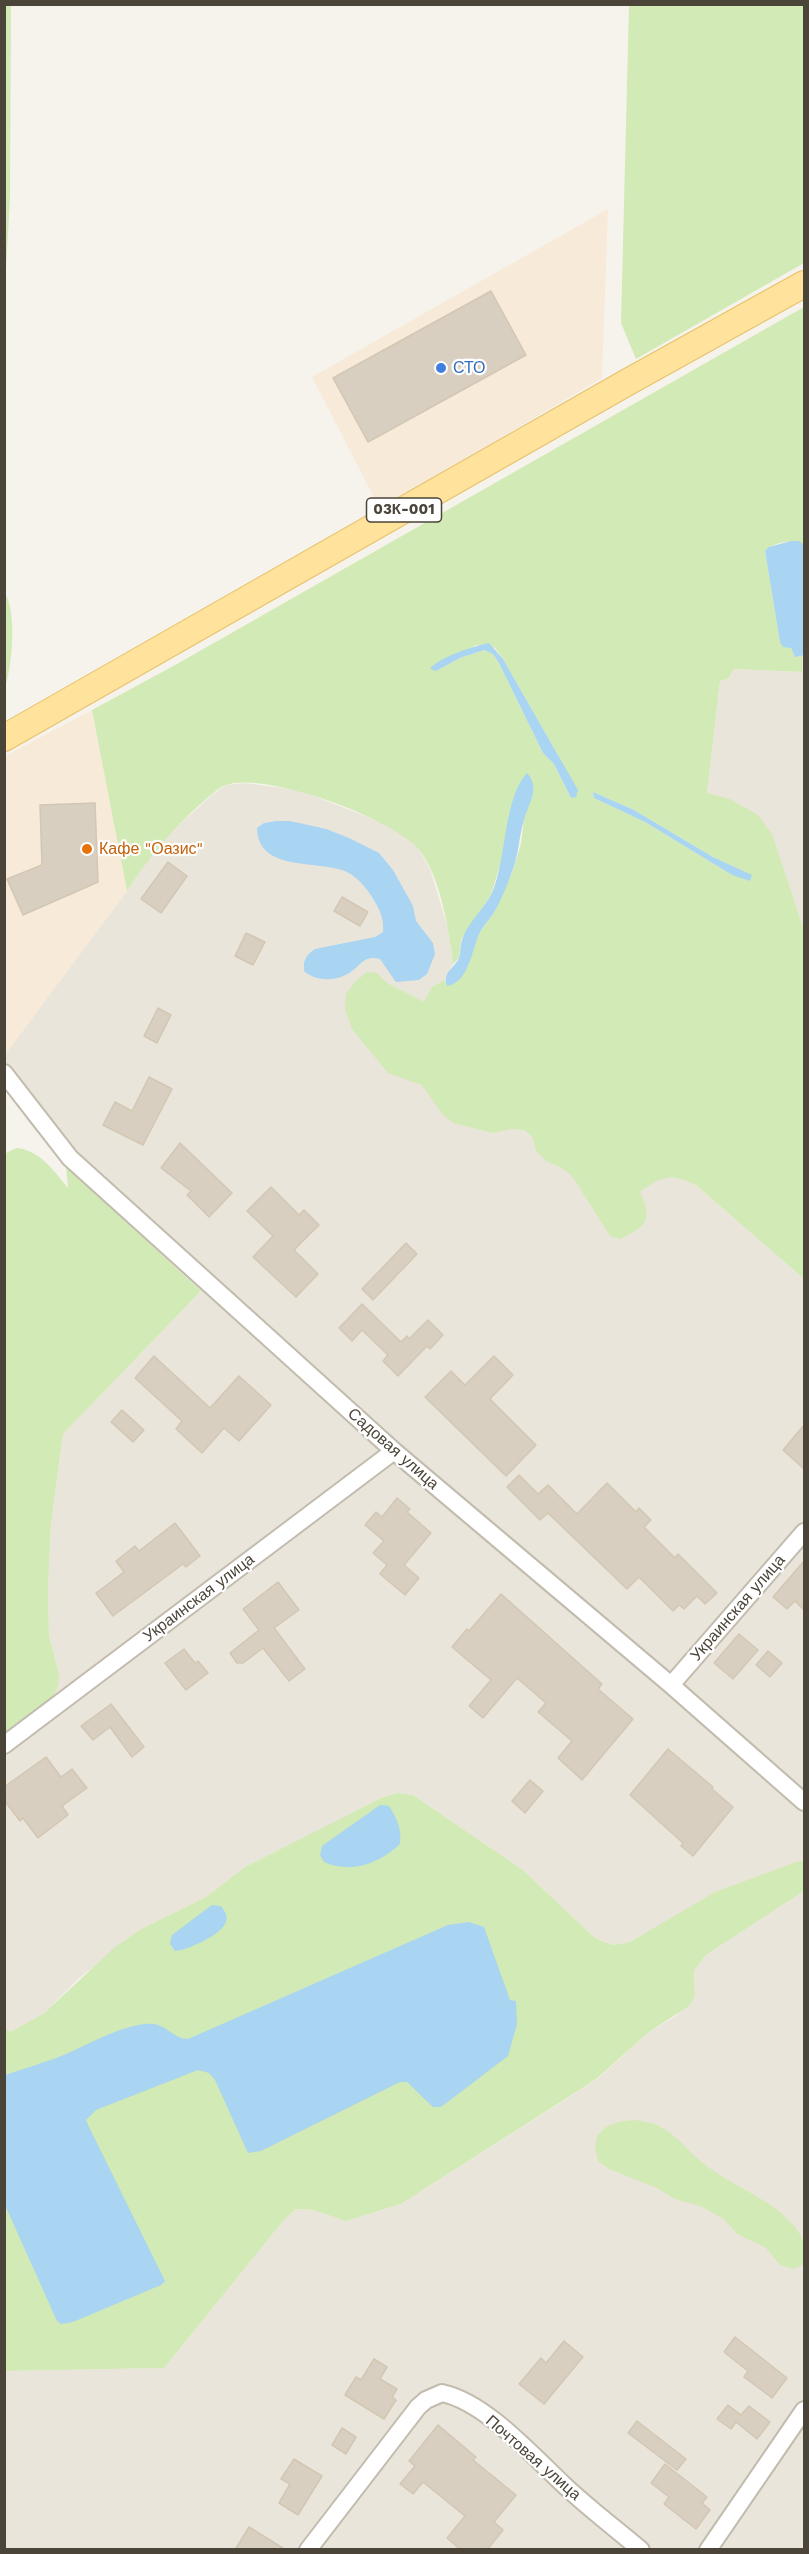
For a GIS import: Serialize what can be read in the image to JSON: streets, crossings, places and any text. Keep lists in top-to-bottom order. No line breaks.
{"streets":{"main road":["03К-001"],"street":["Садовая улица","Украинская улица","Почтовая улица"]},"crossings":[["Садовая улица","Украинская улица"]],"places":["СТО","Кафе \"Оазис\""]}
